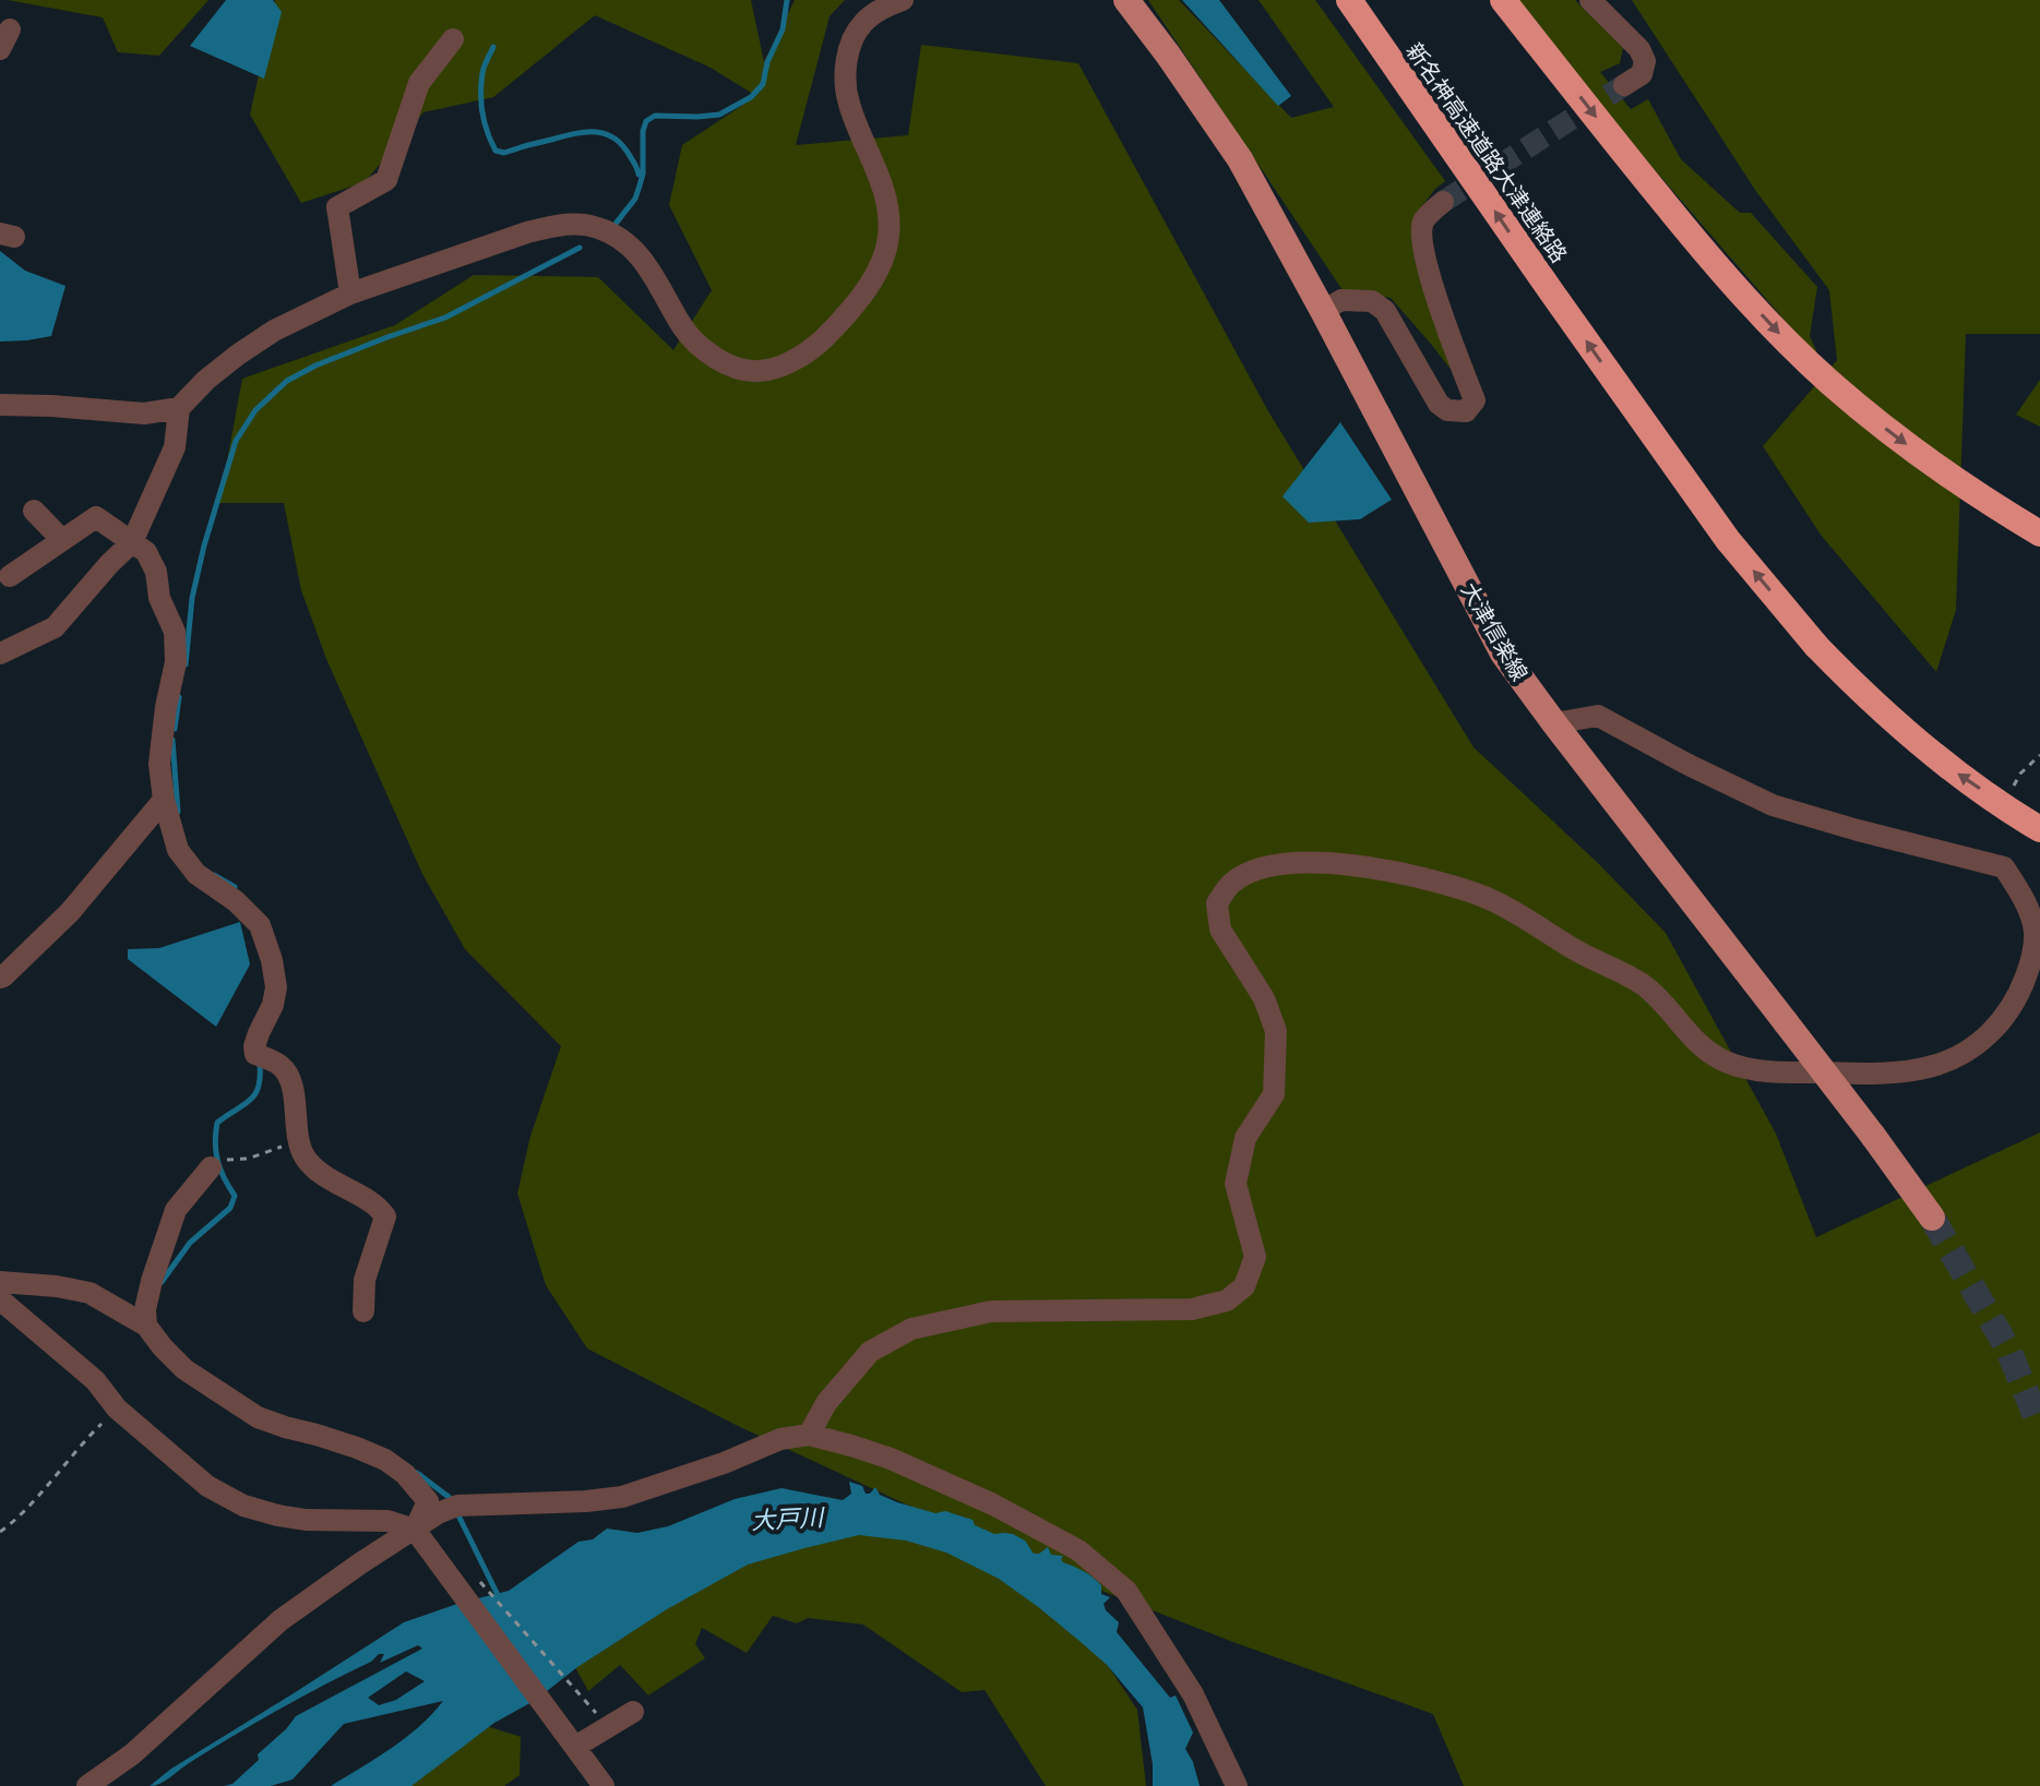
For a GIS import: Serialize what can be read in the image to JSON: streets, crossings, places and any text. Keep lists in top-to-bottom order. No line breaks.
{"streets":{"highway":["新名神高速道路大津連絡路"],"main road":["大津信楽線"]},"water":["大戸川"]}
